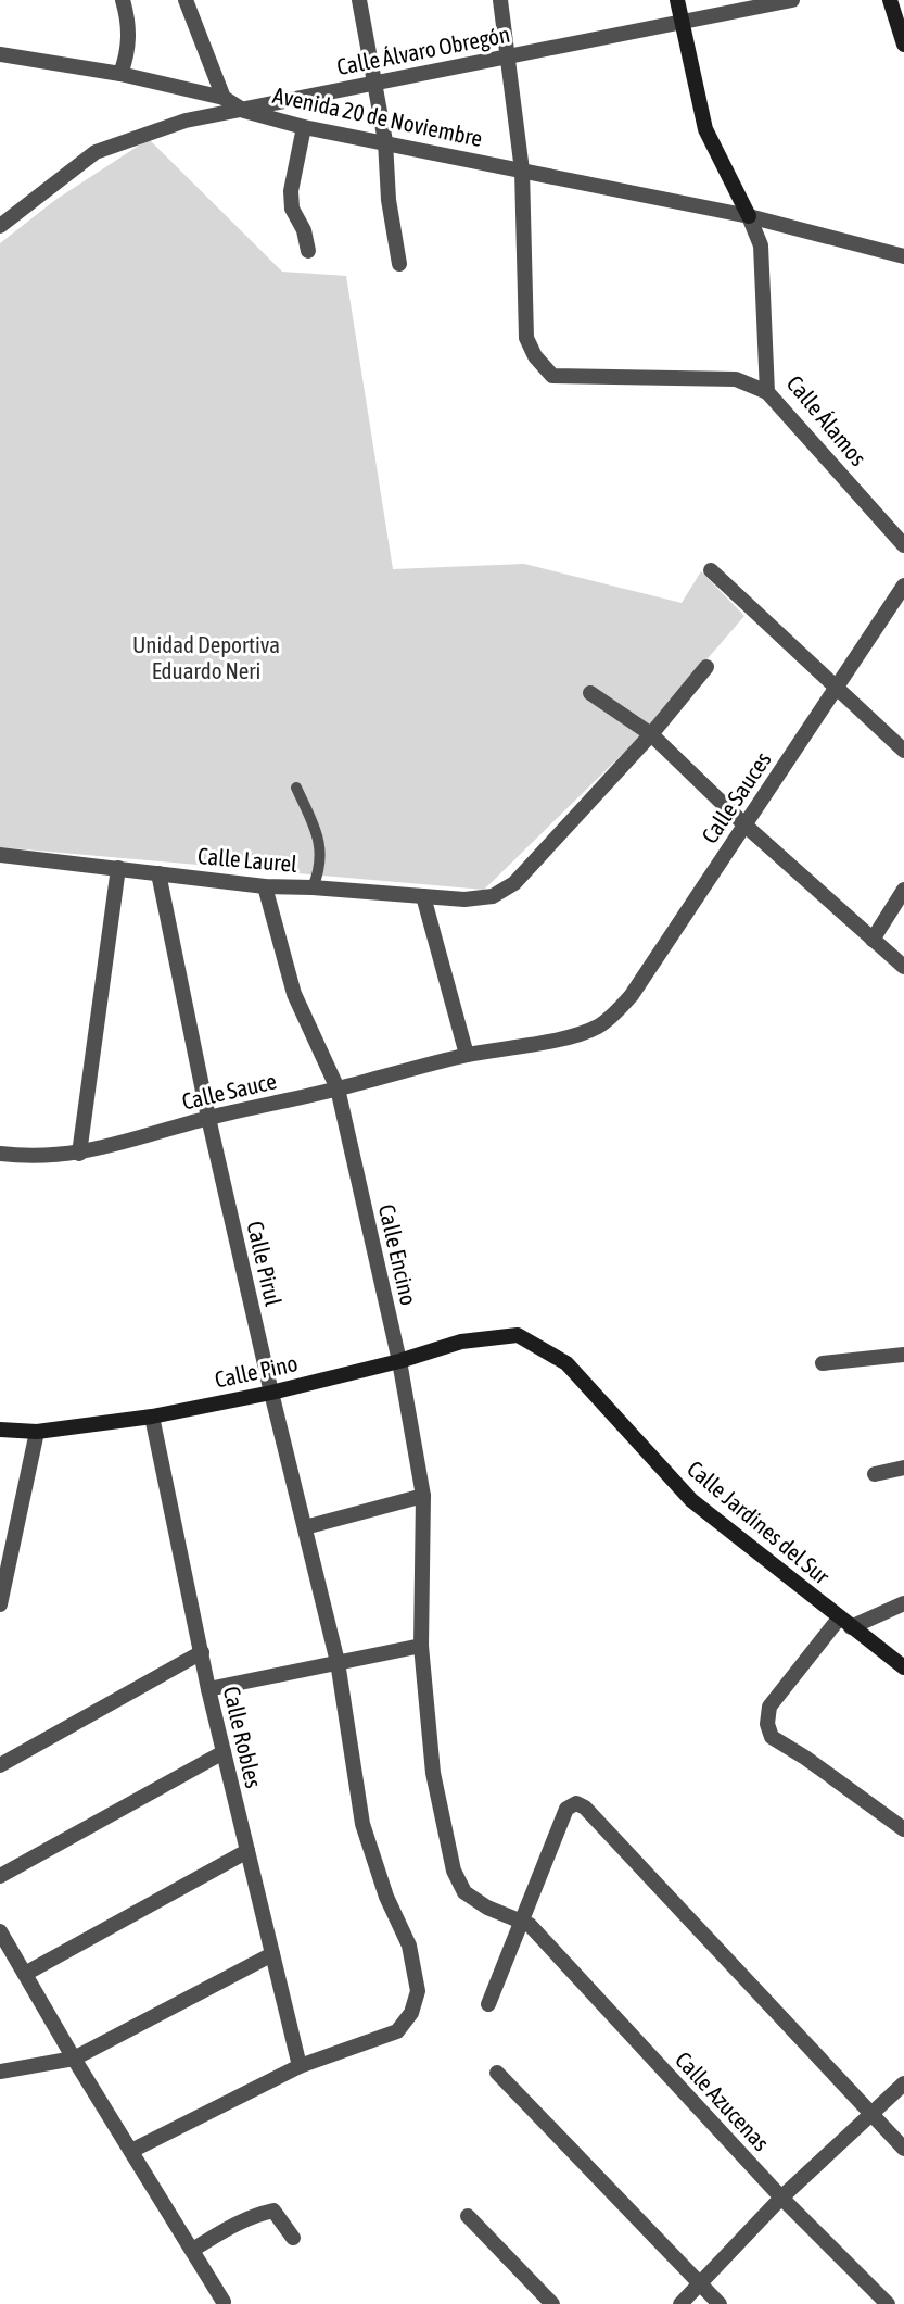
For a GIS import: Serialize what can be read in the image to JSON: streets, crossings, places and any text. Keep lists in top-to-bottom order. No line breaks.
{"streets":{"main road":["Calle Pino","Calle Jardines del Sur"],"street":["Calle Álvaro Obregón","Avenida 20 de Noviembre","Calle Álamos","Calle Sauces","Calle Laurel","Calle Sauce","Calle Encino","Calle Pirul","Calle Robles","Calle Azucenas"]},"crossings":[["Calle Álvaro Obregón","Avenida 20 de Noviembre"],["Avenida 20 de Noviembre","Calle Álamos"],["Calle Sauces","Calle Sauce"],["Calle Laurel","Calle Encino"],["Calle Laurel","Calle Pirul"],["Calle Sauce","Calle Encino"],["Calle Sauce","Calle Pirul"],["Calle Encino","Calle Pino"],["Calle Encino","Calle Azucenas"],["Calle Pirul","Calle Pino"],["Calle Pirul","Calle Robles"],["Calle Pino","Calle Jardines del Sur"],["Calle Pino","Calle Robles"]],"parks":["Unidad Deportiva Eduardo Neri"]}
